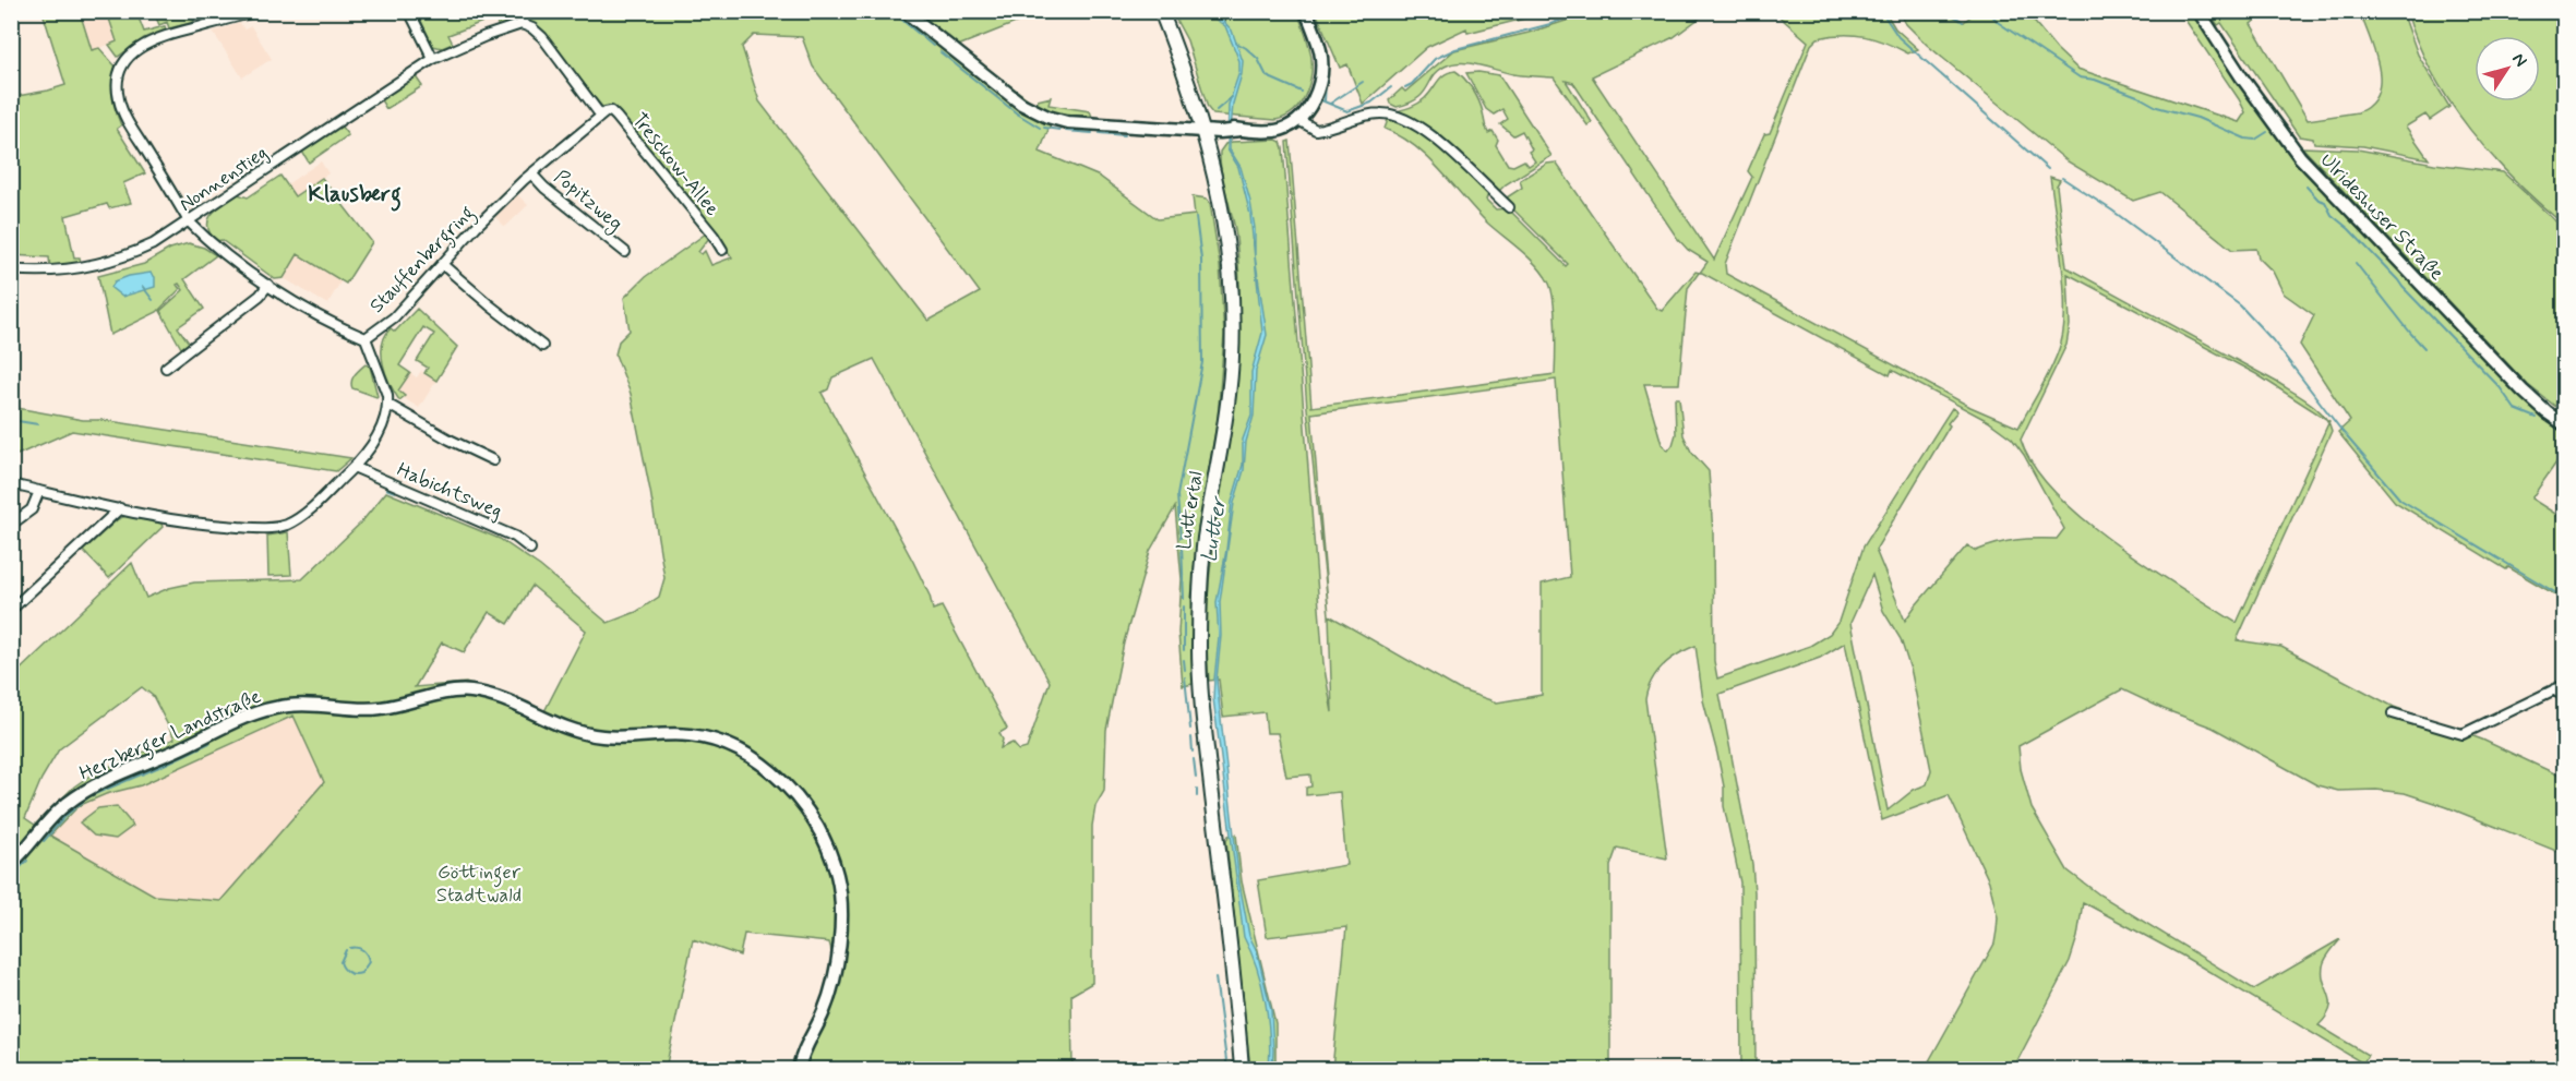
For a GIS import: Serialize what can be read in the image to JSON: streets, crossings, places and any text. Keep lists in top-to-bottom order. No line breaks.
{"streets":{"main road":["Luttertal"],"street":["Tresckow-Allee","Nonnenstieg","Popitzweg","Ulrideshuser Straße","Stauffenbergring","Habichtsweg","Herzberger Landstraße"]},"crossings":[["Tresckow-Allee","Nonnenstieg"],["Tresckow-Allee","Stauffenbergring"],["Nonnenstieg","Stauffenbergring"],["Popitzweg","Stauffenbergring"]],"districts":["Klausberg"],"water":["Lutter"],"parks":["Göttinger Stadtwald"],"north":"top right"}
